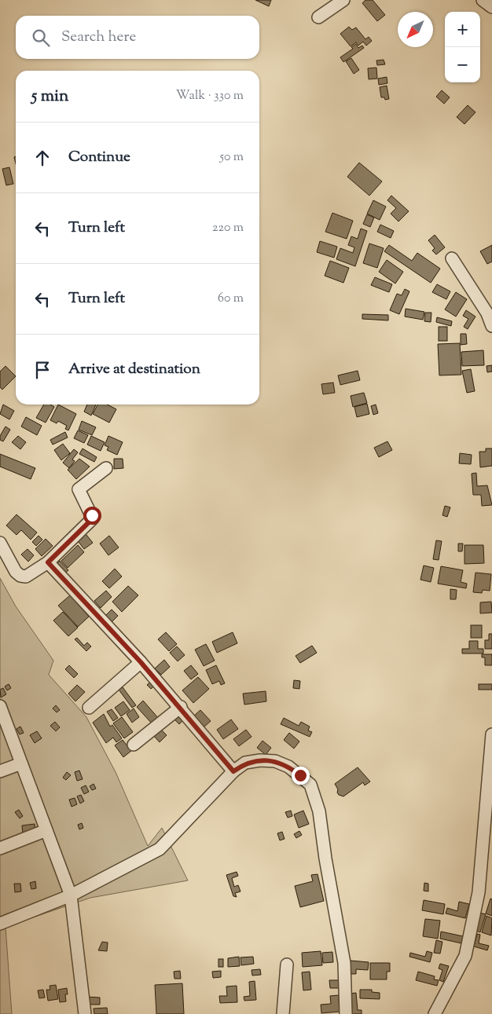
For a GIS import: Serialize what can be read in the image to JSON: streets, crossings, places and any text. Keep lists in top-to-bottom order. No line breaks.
{"north":"bottom left","page":{"map_buttons":["+","−"],"search":"Search here","heading":["5 min","Walk · 330 m"],"list":[["Continue","50 m"],["Turn left","220 m"],["Turn left","60 m"],"Arrive at destination"]}}
